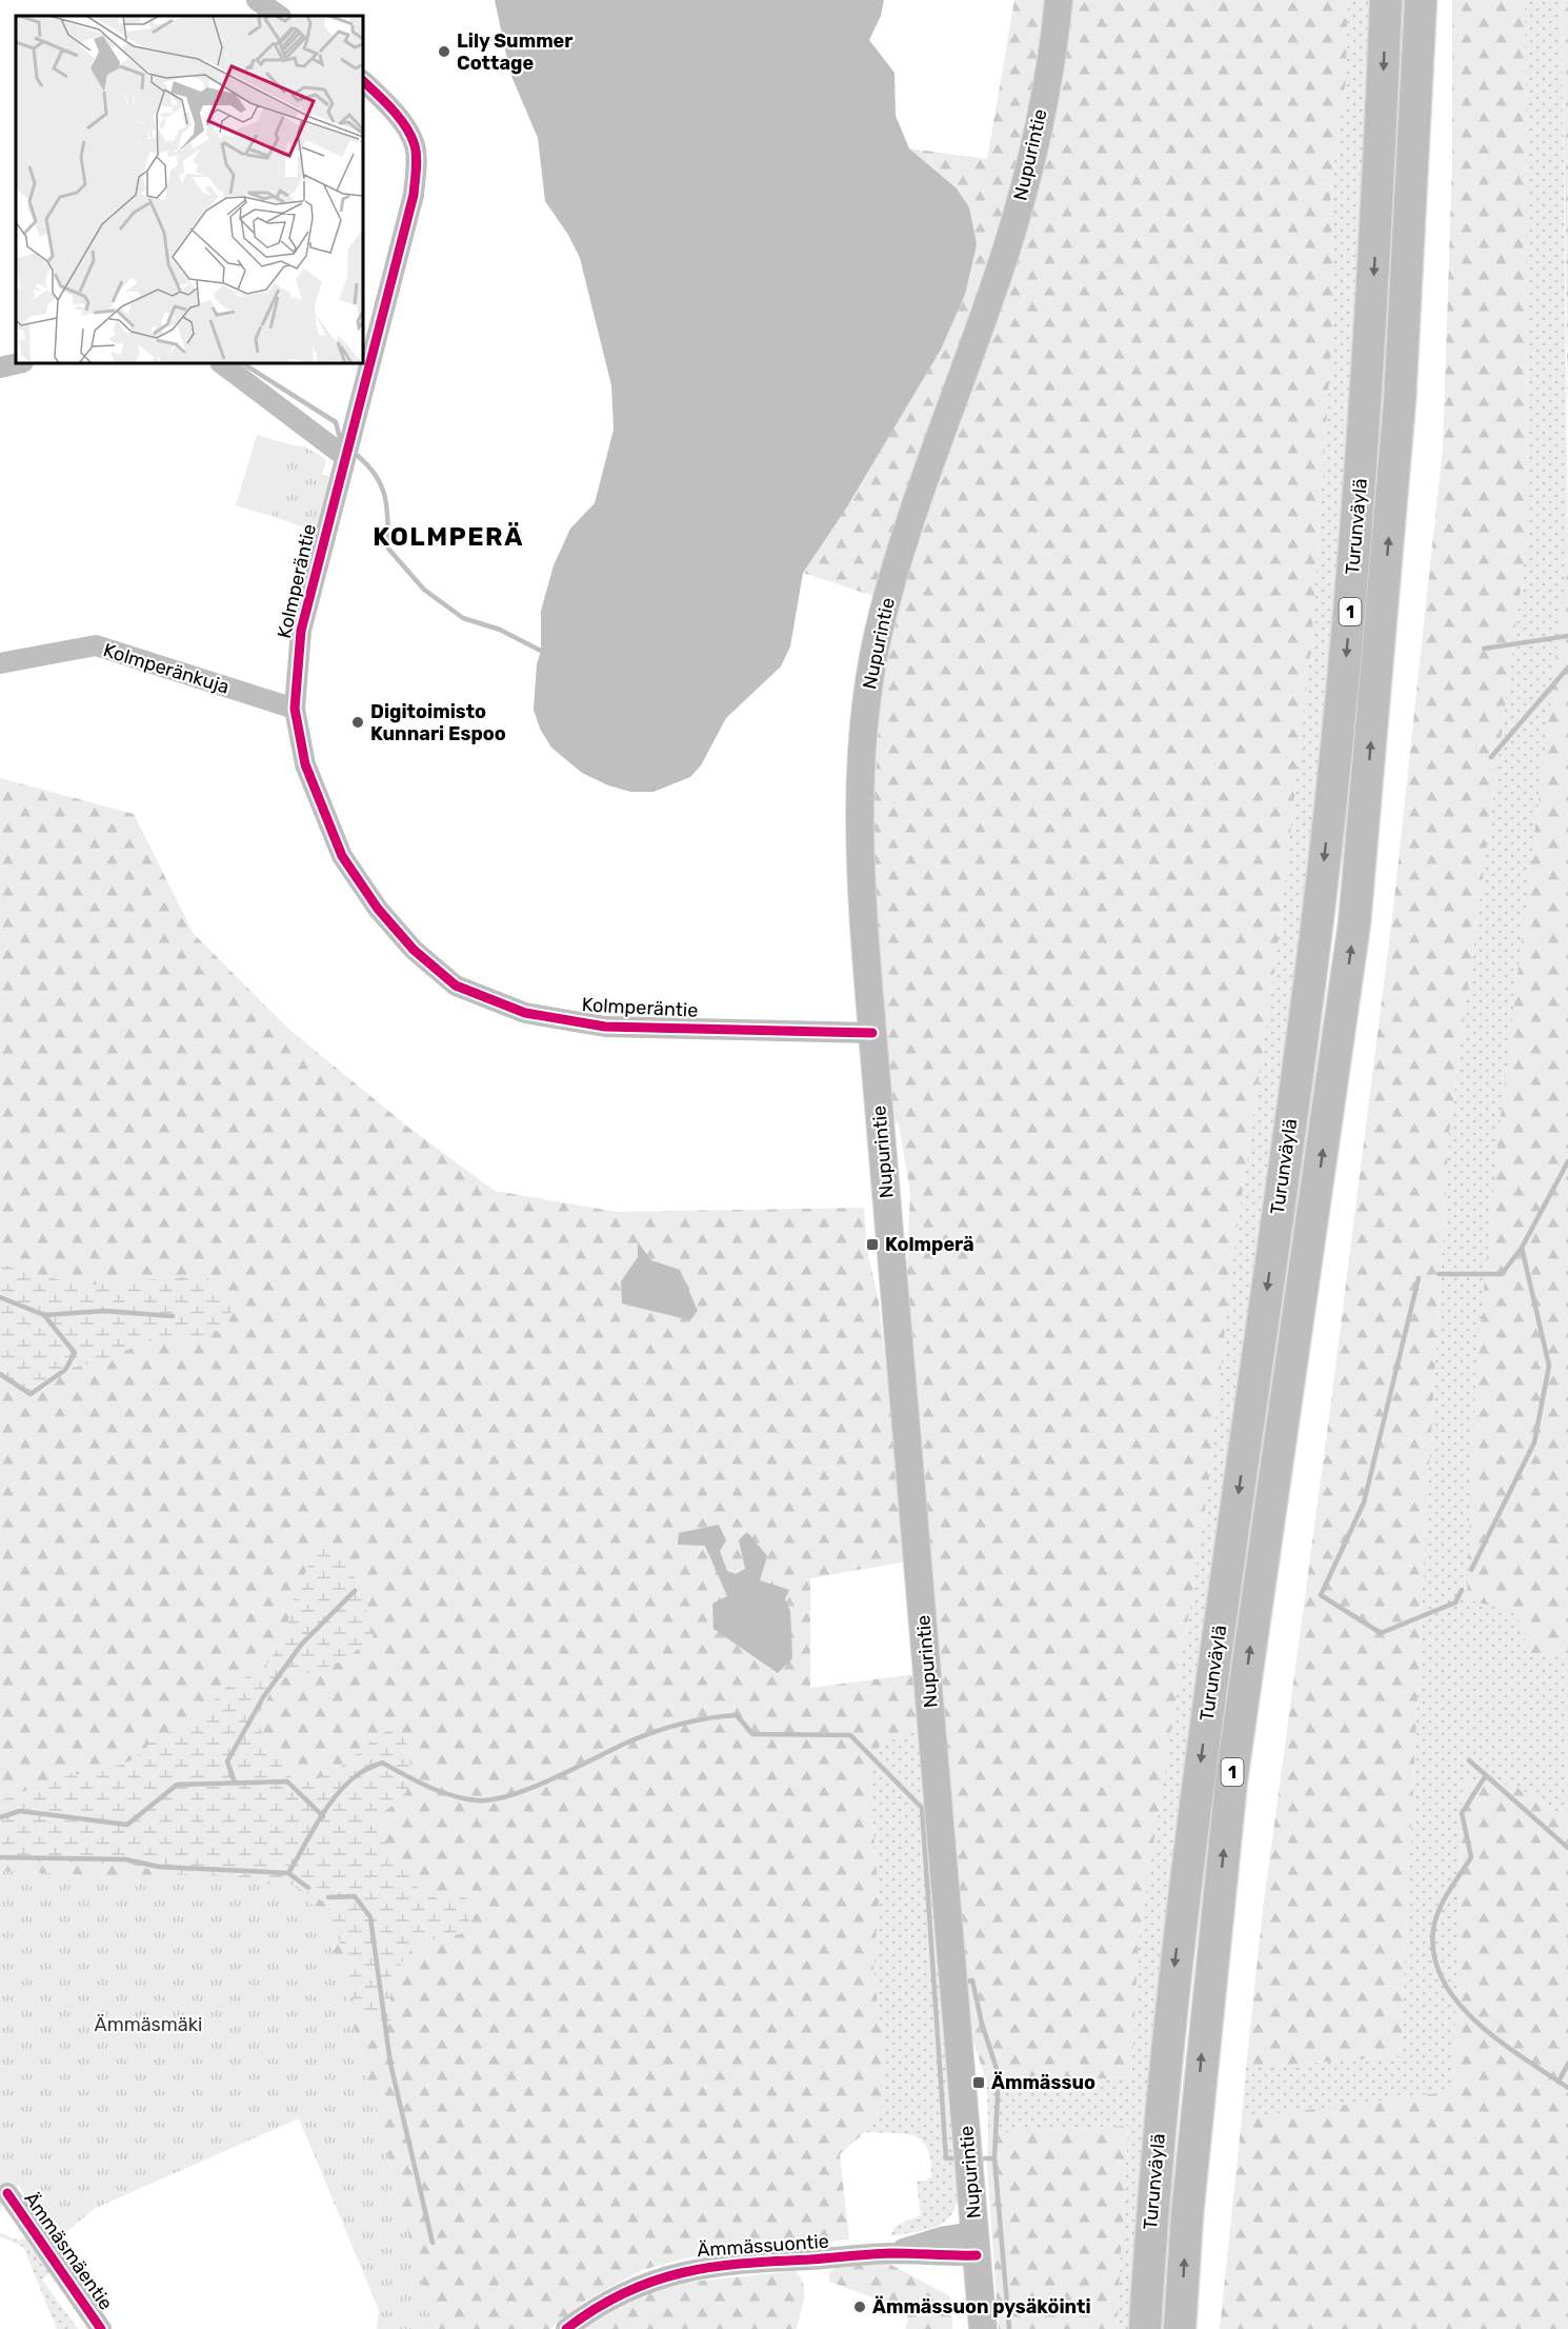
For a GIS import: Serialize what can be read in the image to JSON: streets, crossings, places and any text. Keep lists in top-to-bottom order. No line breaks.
{"streets":{"highway":["Turunväylä","1"],"main road":["Nupurintie"],"street":["Kolmperäntie","Kolmperänkuja","Ämmässuontie","Ämmäsmäentie"]},"crossings":[["Nupurintie","Kolmperäntie"],["Nupurintie","Ämmässuontie"],["Kolmperäntie","Kolmperänkuja"]],"districts":["KOLMPERÄ"],"parks":["Ämmäsmäki"],"places":{"other":["Lily Summer Cottage","Digitoimisto Kunnari Espoo","Ämmässuon pysäköinti"],"transit":["Kolmperä","Ämmässuo"]}}
